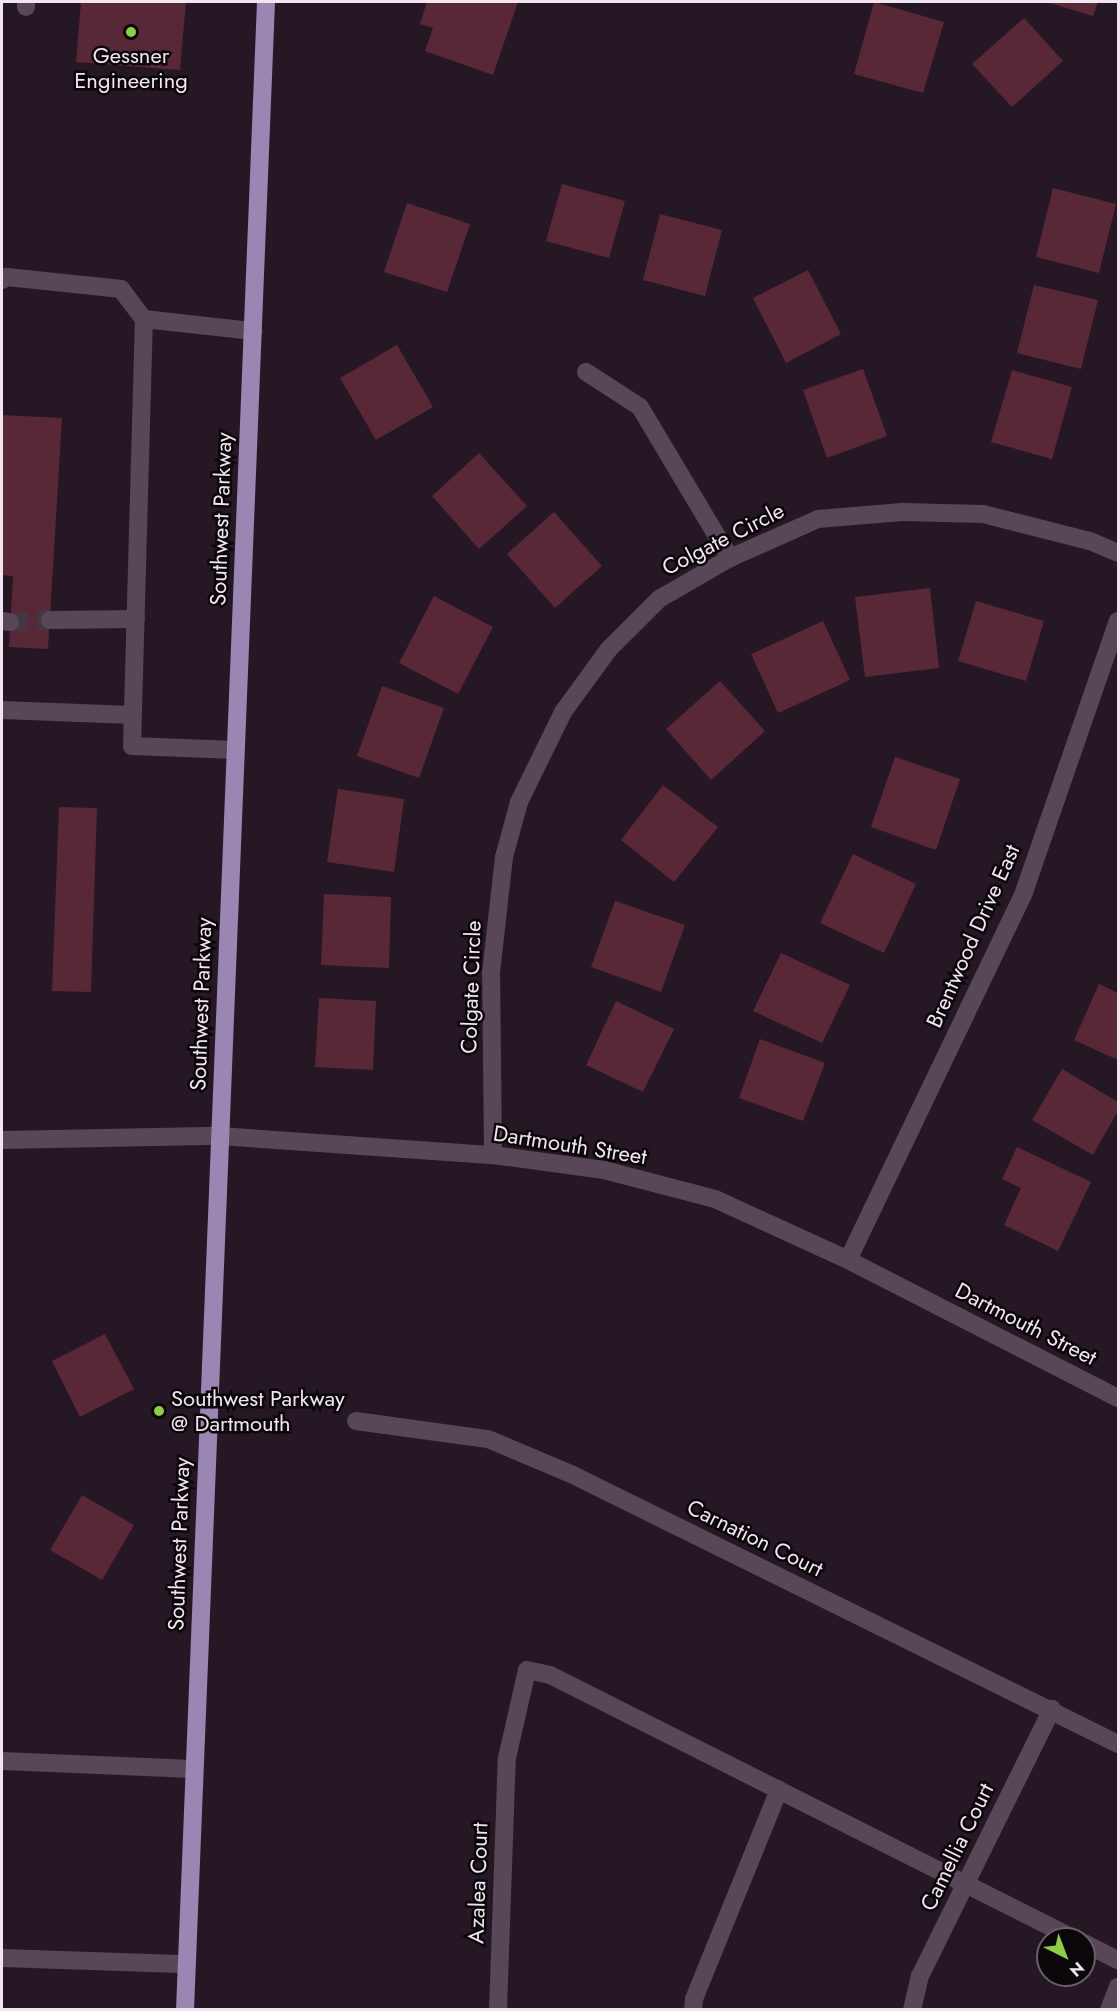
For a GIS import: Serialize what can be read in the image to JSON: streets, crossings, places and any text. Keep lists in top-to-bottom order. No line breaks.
{"streets":{"main road":["Southwest Parkway"],"street":["Colgate Circle","Brentwood Drive East","Dartmouth Street","Carnation Court","Camellia Court","Azalea Court"]},"crossings":[["Southwest Parkway","Dartmouth Street"],["Colgate Circle","Dartmouth Street"],["Brentwood Drive East","Dartmouth Street"],["Carnation Court","Camellia Court"]],"places":["Gessner Engineering","Southwest Parkway @ Dartmouth"],"north":"bottom right"}
